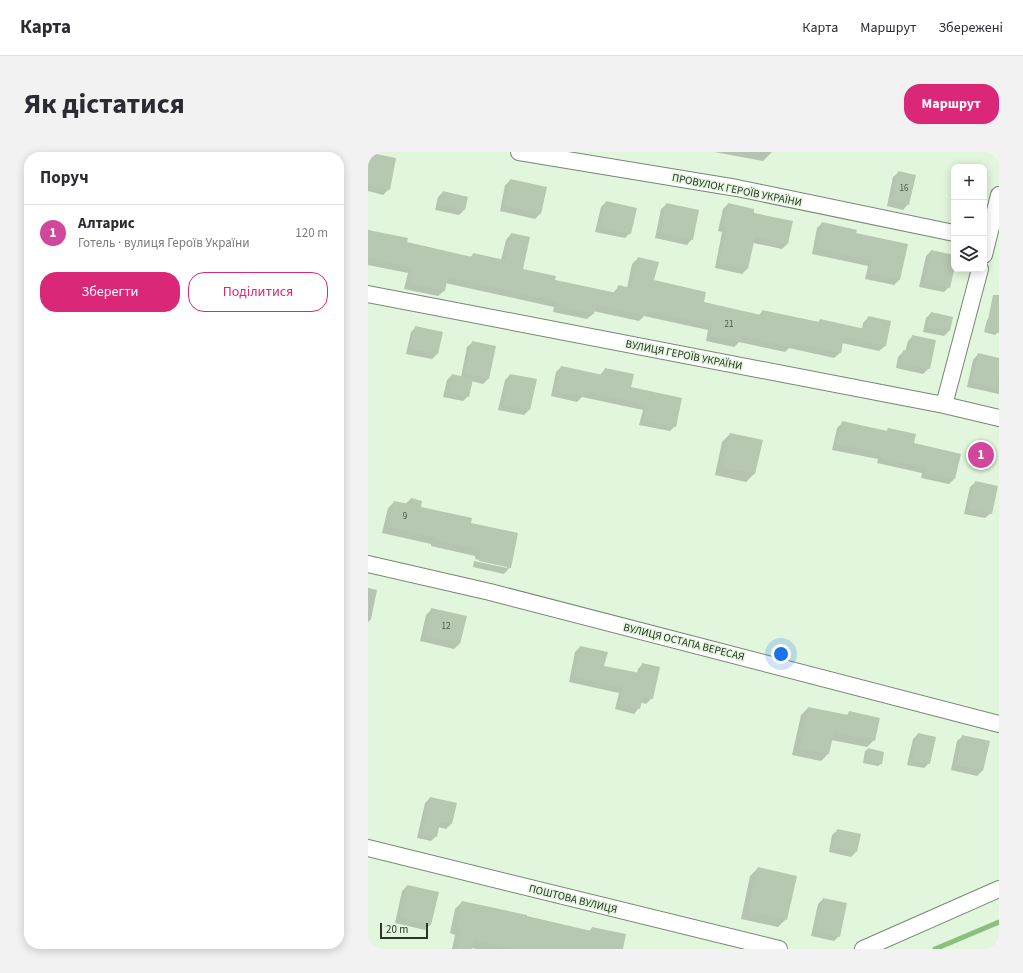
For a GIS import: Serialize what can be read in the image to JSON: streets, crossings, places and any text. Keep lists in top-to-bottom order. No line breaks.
{"streets":{"street":["ПРОВУЛОК ГЕРОЇВ УКРАЇНИ","ВУЛИЦЯ ГЕРОЇВ УКРАЇНИ","ВУЛИЦЯ ОСТАПА ВЕРЕСАЯ","ПОШТОВА ВУЛИЦЯ"]},"house_numbers":["16","21","9","12"],"scale_bar":"20 m","page":{"header":"Карта","nav":["Карта","Маршрут","Збережені"],"title":"Як дістатися","buttons":["Маршрут",["Зберегти","Поділитися"]],"heading":"Поруч","map_buttons":["+","−"],"list":[{"mark":"1","name":"Алтарис","note":"Готель · вулиця Героїв України","value":"120 m"}],"pins":"1","scale":"20 m"}}
